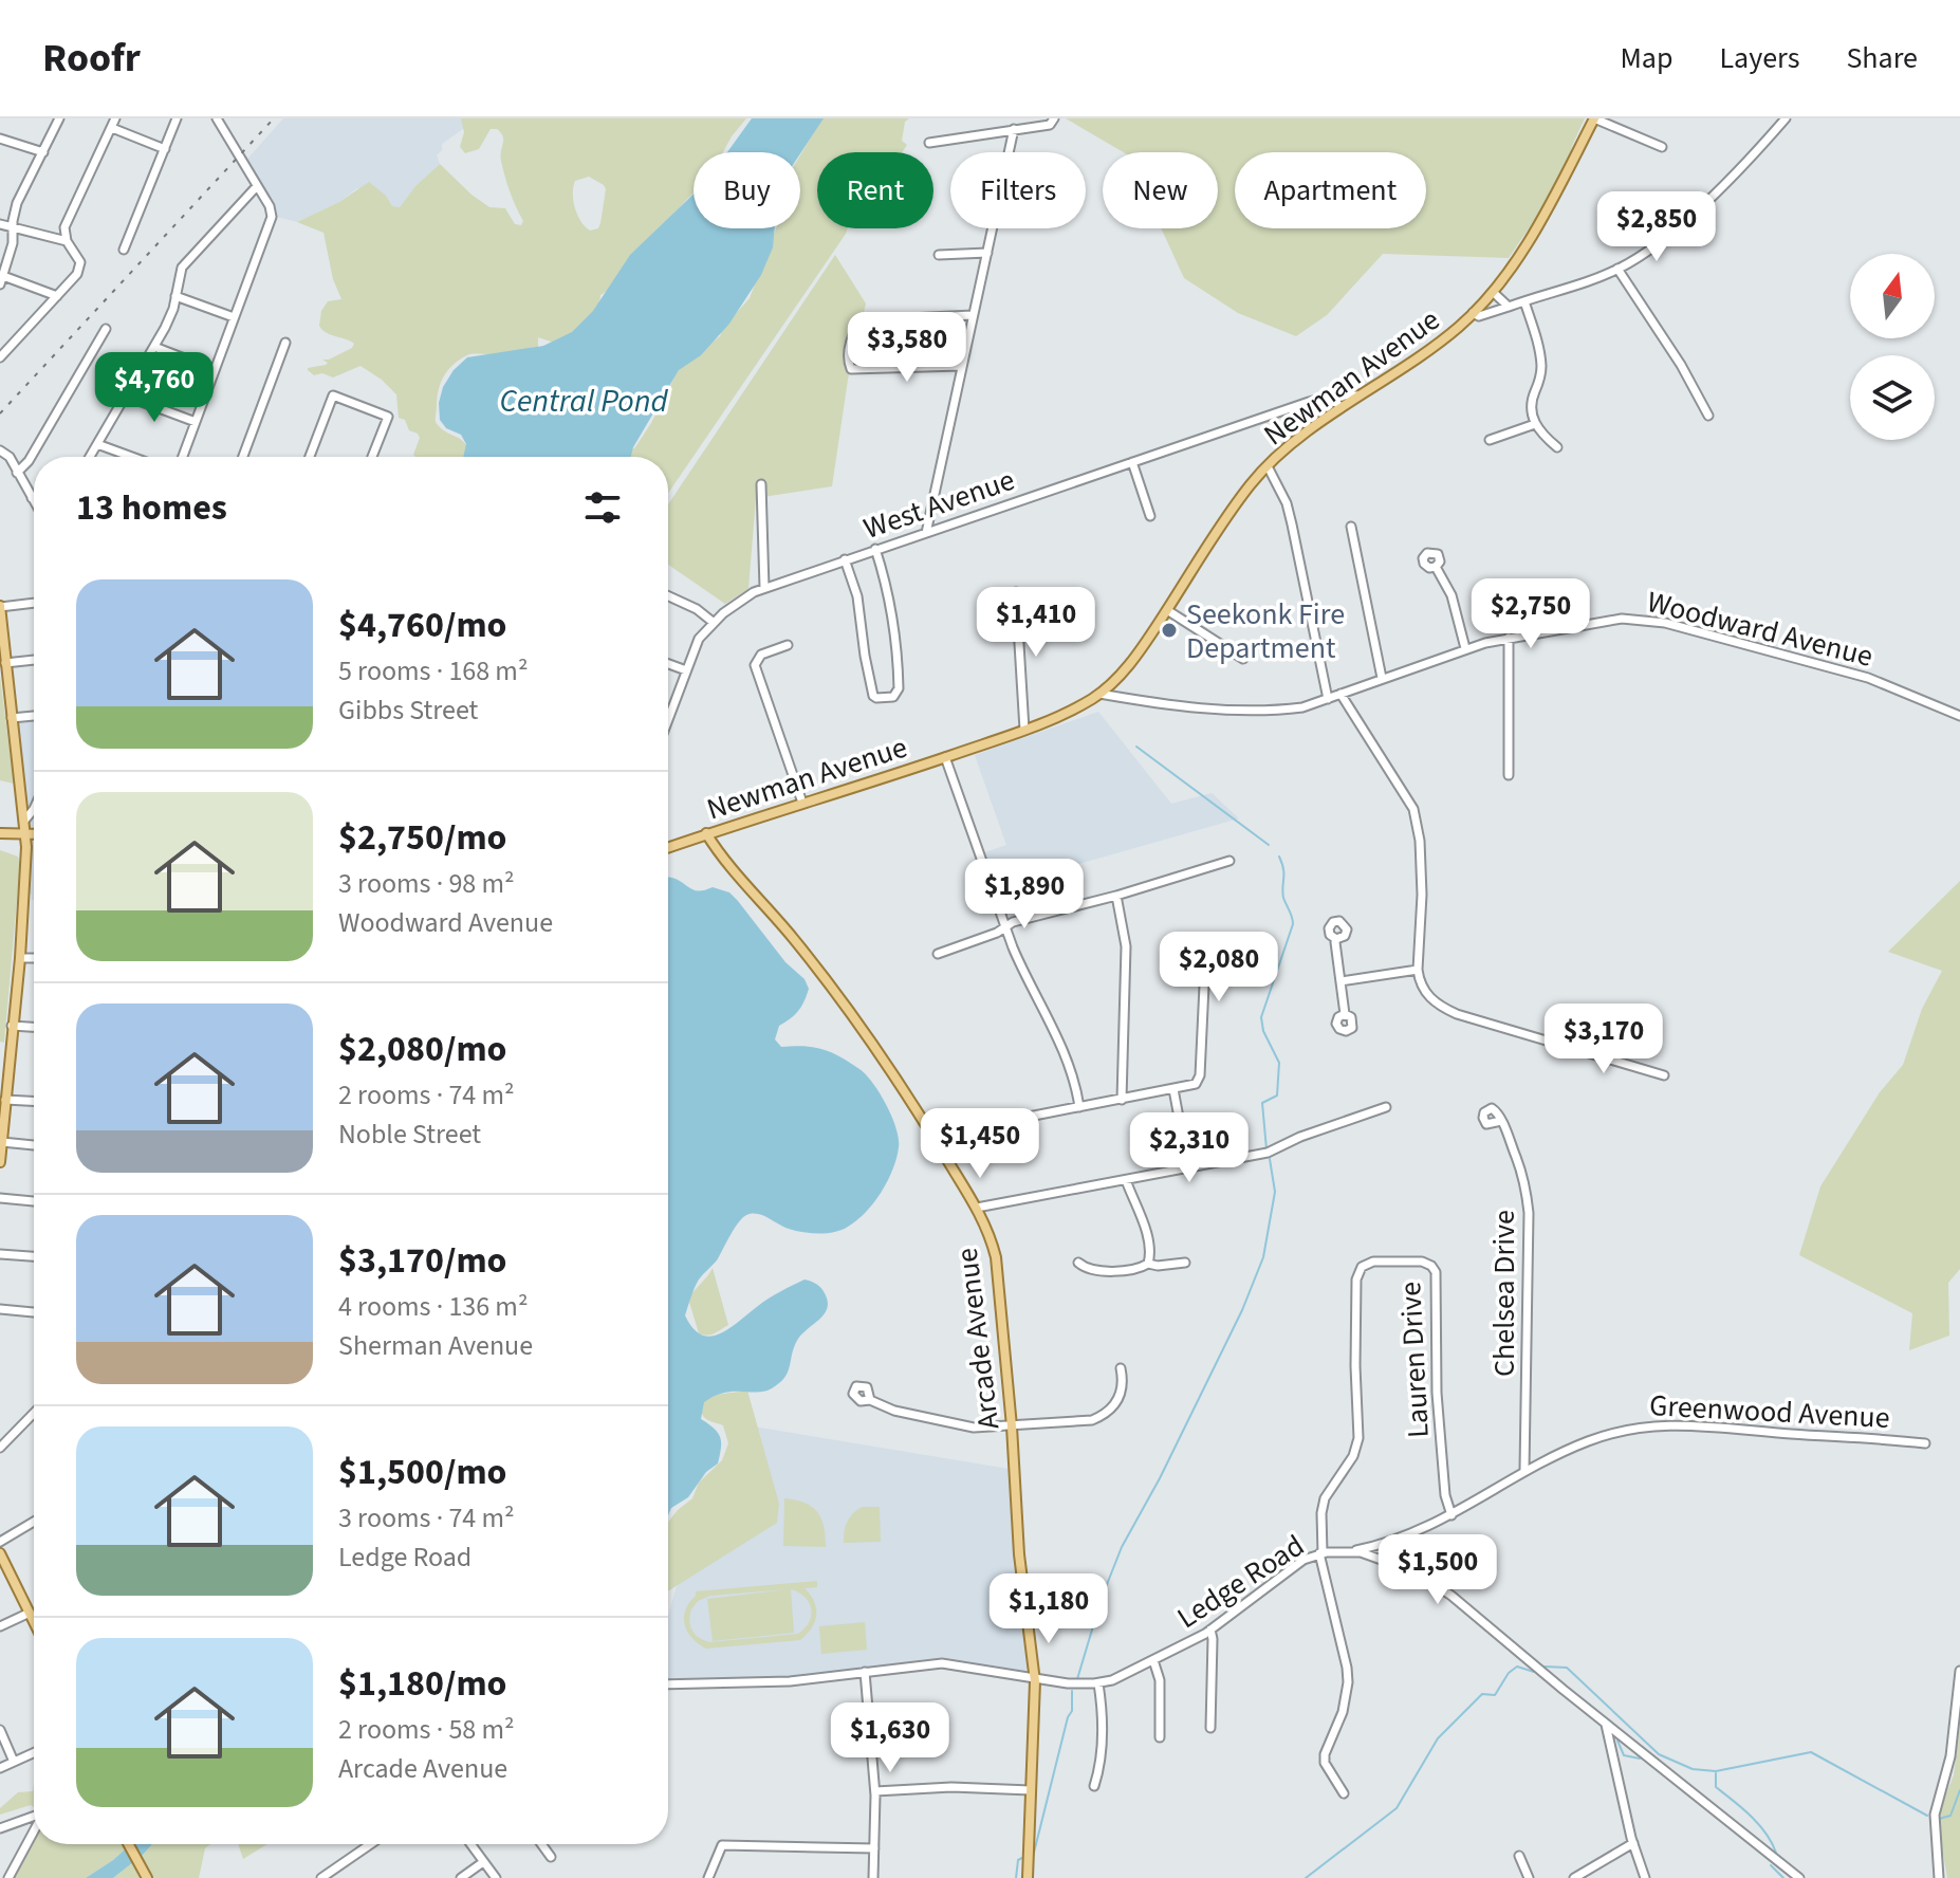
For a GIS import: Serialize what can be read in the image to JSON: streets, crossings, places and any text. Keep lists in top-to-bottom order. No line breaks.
{"streets":{"main road":["Newman Avenue","Arcade Avenue"],"street":["West Avenue","Woodward Avenue","Chelsea Drive","Lauren Drive","Greenwood Avenue","Ledge Road"]},"crossings":[["Newman Avenue","West Avenue"],["Newman Avenue","Woodward Avenue"],["Newman Avenue","Arcade Avenue"],["Chelsea Drive","Greenwood Avenue"],["Arcade Avenue","Ledge Road"],["Lauren Drive","Greenwood Avenue"],["Lauren Drive","Ledge Road"],["Greenwood Avenue","Ledge Road"]],"water":["Central Pond"],"places":["Seekonk Fire Department"],"north":"top","page":{"header":"Roofr","nav":["Map","Layers","Share"],"chip":["Buy","Rent","Filters","New","Apartment"],"price":["$2,850","$3,580","$4,760","$2,750","$1,410","$1,890","$2,080","$3,170","$1,450","$2,310","$1,500","$1,180","$1,630"],"heading":"13 homes","list":[{"name":"$4,760/mo","note":"5 rooms · 168 m² · Gibbs Street"},{"name":"$2,750/mo","note":"3 rooms · 98 m² · Woodward Avenue"},{"name":"$2,080/mo","note":"2 rooms · 74 m² · Noble Street"},{"name":"$3,170/mo","note":"4 rooms · 136 m² · Sherman Avenue"},{"name":"$1,500/mo","note":"3 rooms · 74 m² · Ledge Road"},{"name":"$1,180/mo","note":"2 rooms · 58 m² · Arcade Avenue"}]}}
